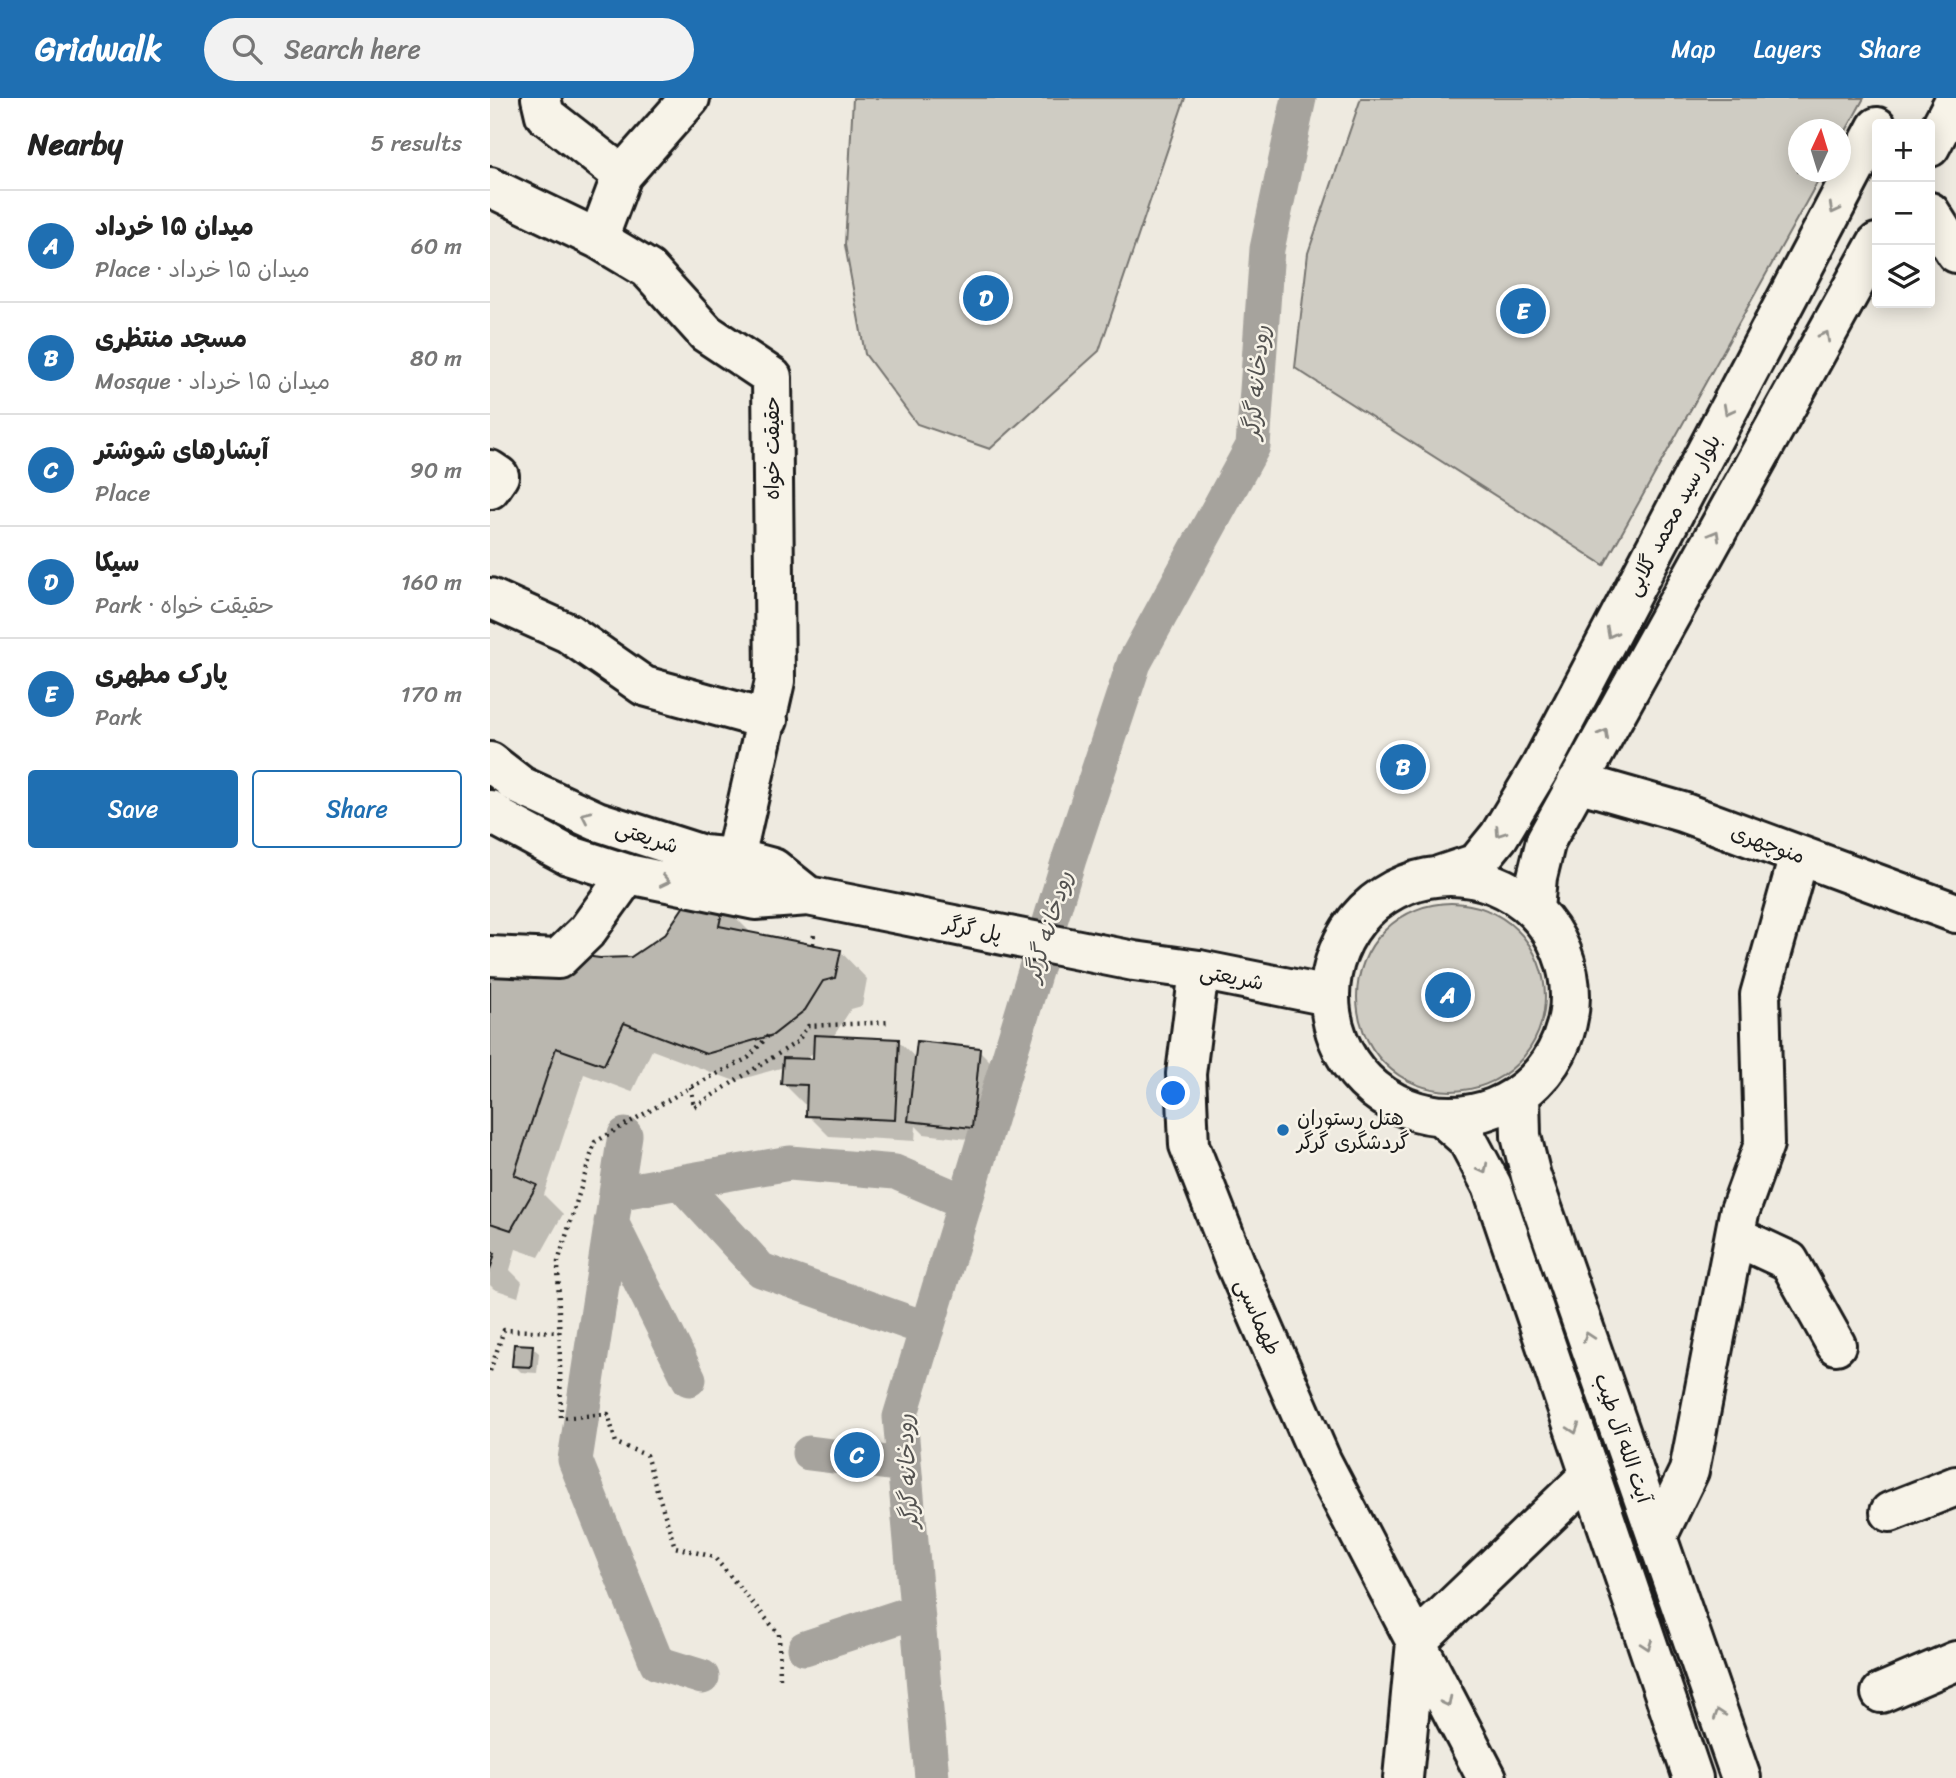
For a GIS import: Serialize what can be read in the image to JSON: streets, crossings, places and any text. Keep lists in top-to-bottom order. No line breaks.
{"streets":{"main road":["حقیقت خواه","بلوار سید محمد گلابی","شریعتی","منوچهری","پل گرگر","طهماسبی","آیت الله آل طیب"]},"crossings":[["حقیقت خواه","شریعتی"],["بلوار سید محمد گلابی","شریعتی"],["بلوار سید محمد گلابی","آیت الله آل طیب"],["شریعتی","پل گرگر"],["شریعتی","طهماسبی"],["شریعتی","آیت الله آل طیب"]],"water":["رودخانه گرگر"],"places":["هتل رستوران گردشگری گرگر"],"north":"top","page":{"header":"Gridwalk","search":"Search here","nav":["Map","Layers","Share"],"heading":["Nearby","5 results"],"map_buttons":["+","−"],"list":[{"mark":"A","name":"میدان ۱۵ خرداد","note":"Place · میدان ۱۵ خرداد","value":"60 m"},{"mark":"B","name":"مسجد منتظری","note":"Mosque · میدان ۱۵ خرداد","value":"80 m"},{"mark":"C","name":"آبشارهای شوشتر","note":"Place","value":"90 m"},{"mark":"D","name":"سیکا","note":"Park · حقیقت خواه","value":"160 m"},{"mark":"E","name":"پارک مطهری","note":"Park","value":"170 m"}],"pins":["D","E","B","A","C"],"buttons":["Save","Share"]}}
